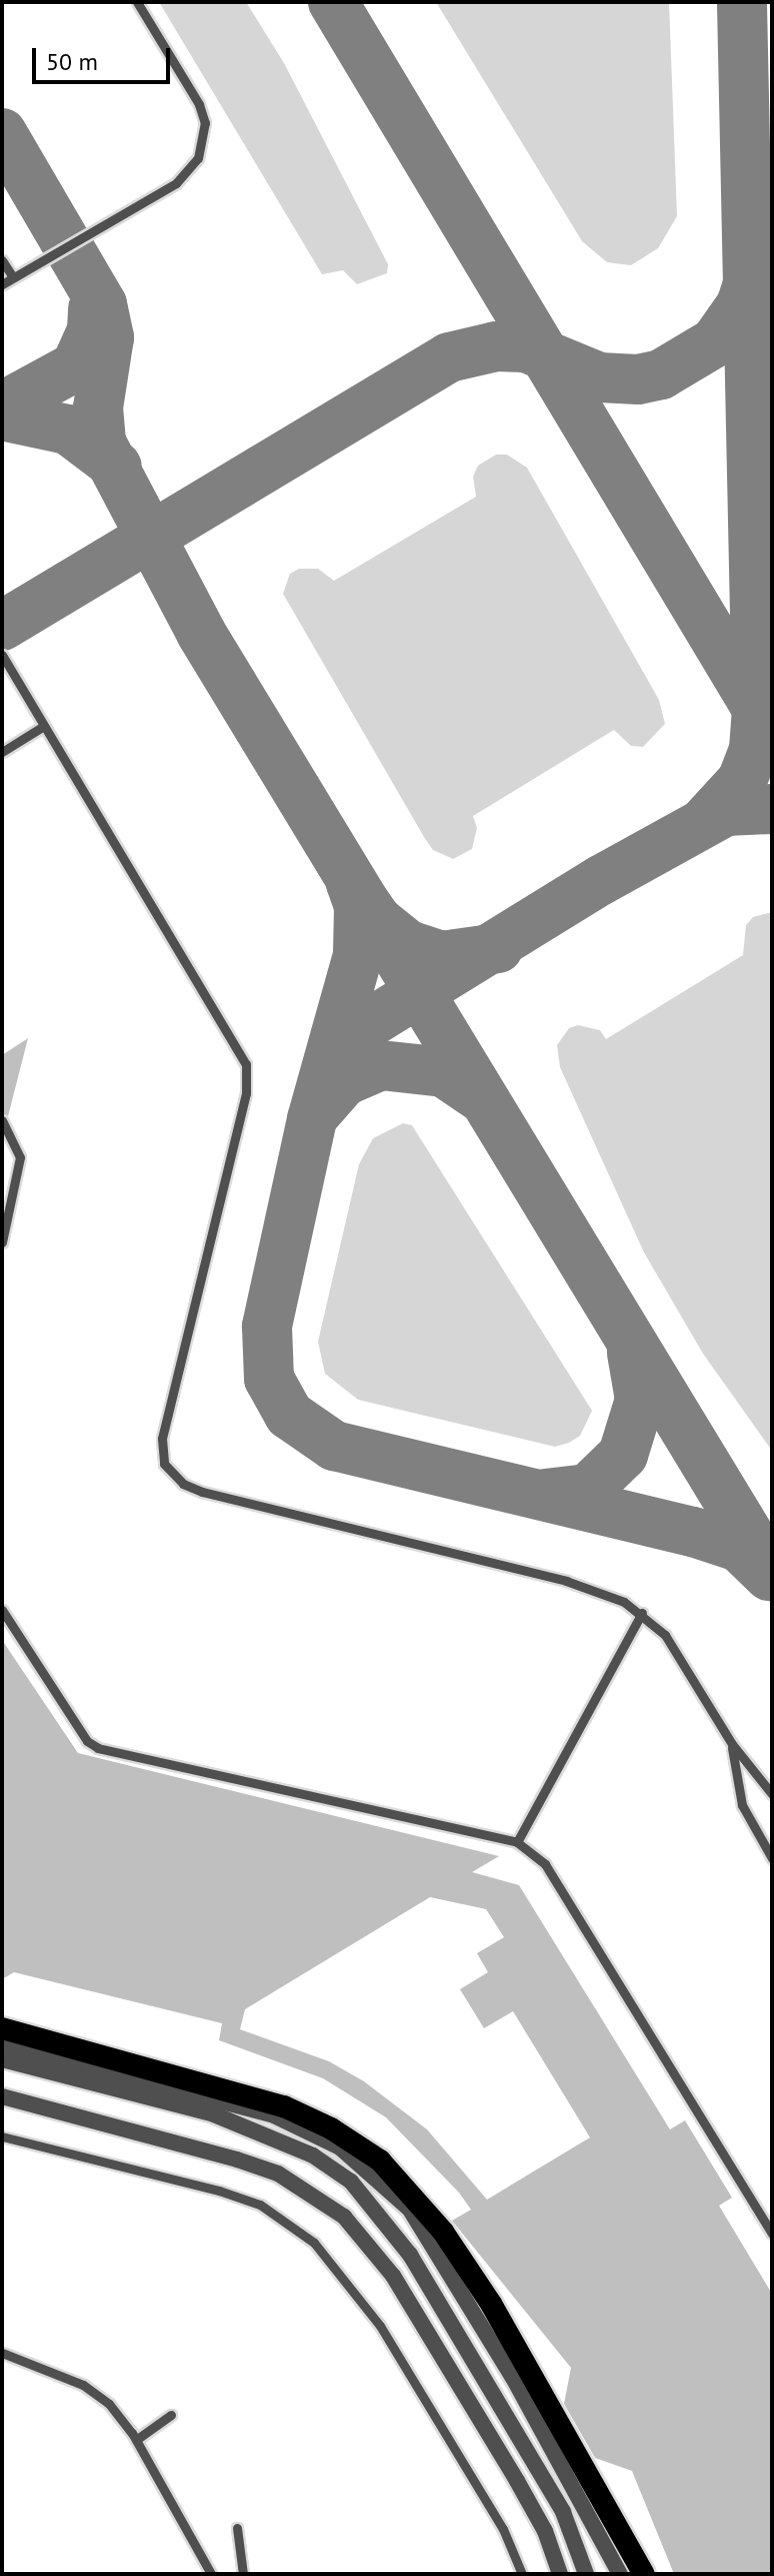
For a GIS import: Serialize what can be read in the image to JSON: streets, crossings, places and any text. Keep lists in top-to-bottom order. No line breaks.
{"scale_bar":"50 m"}
